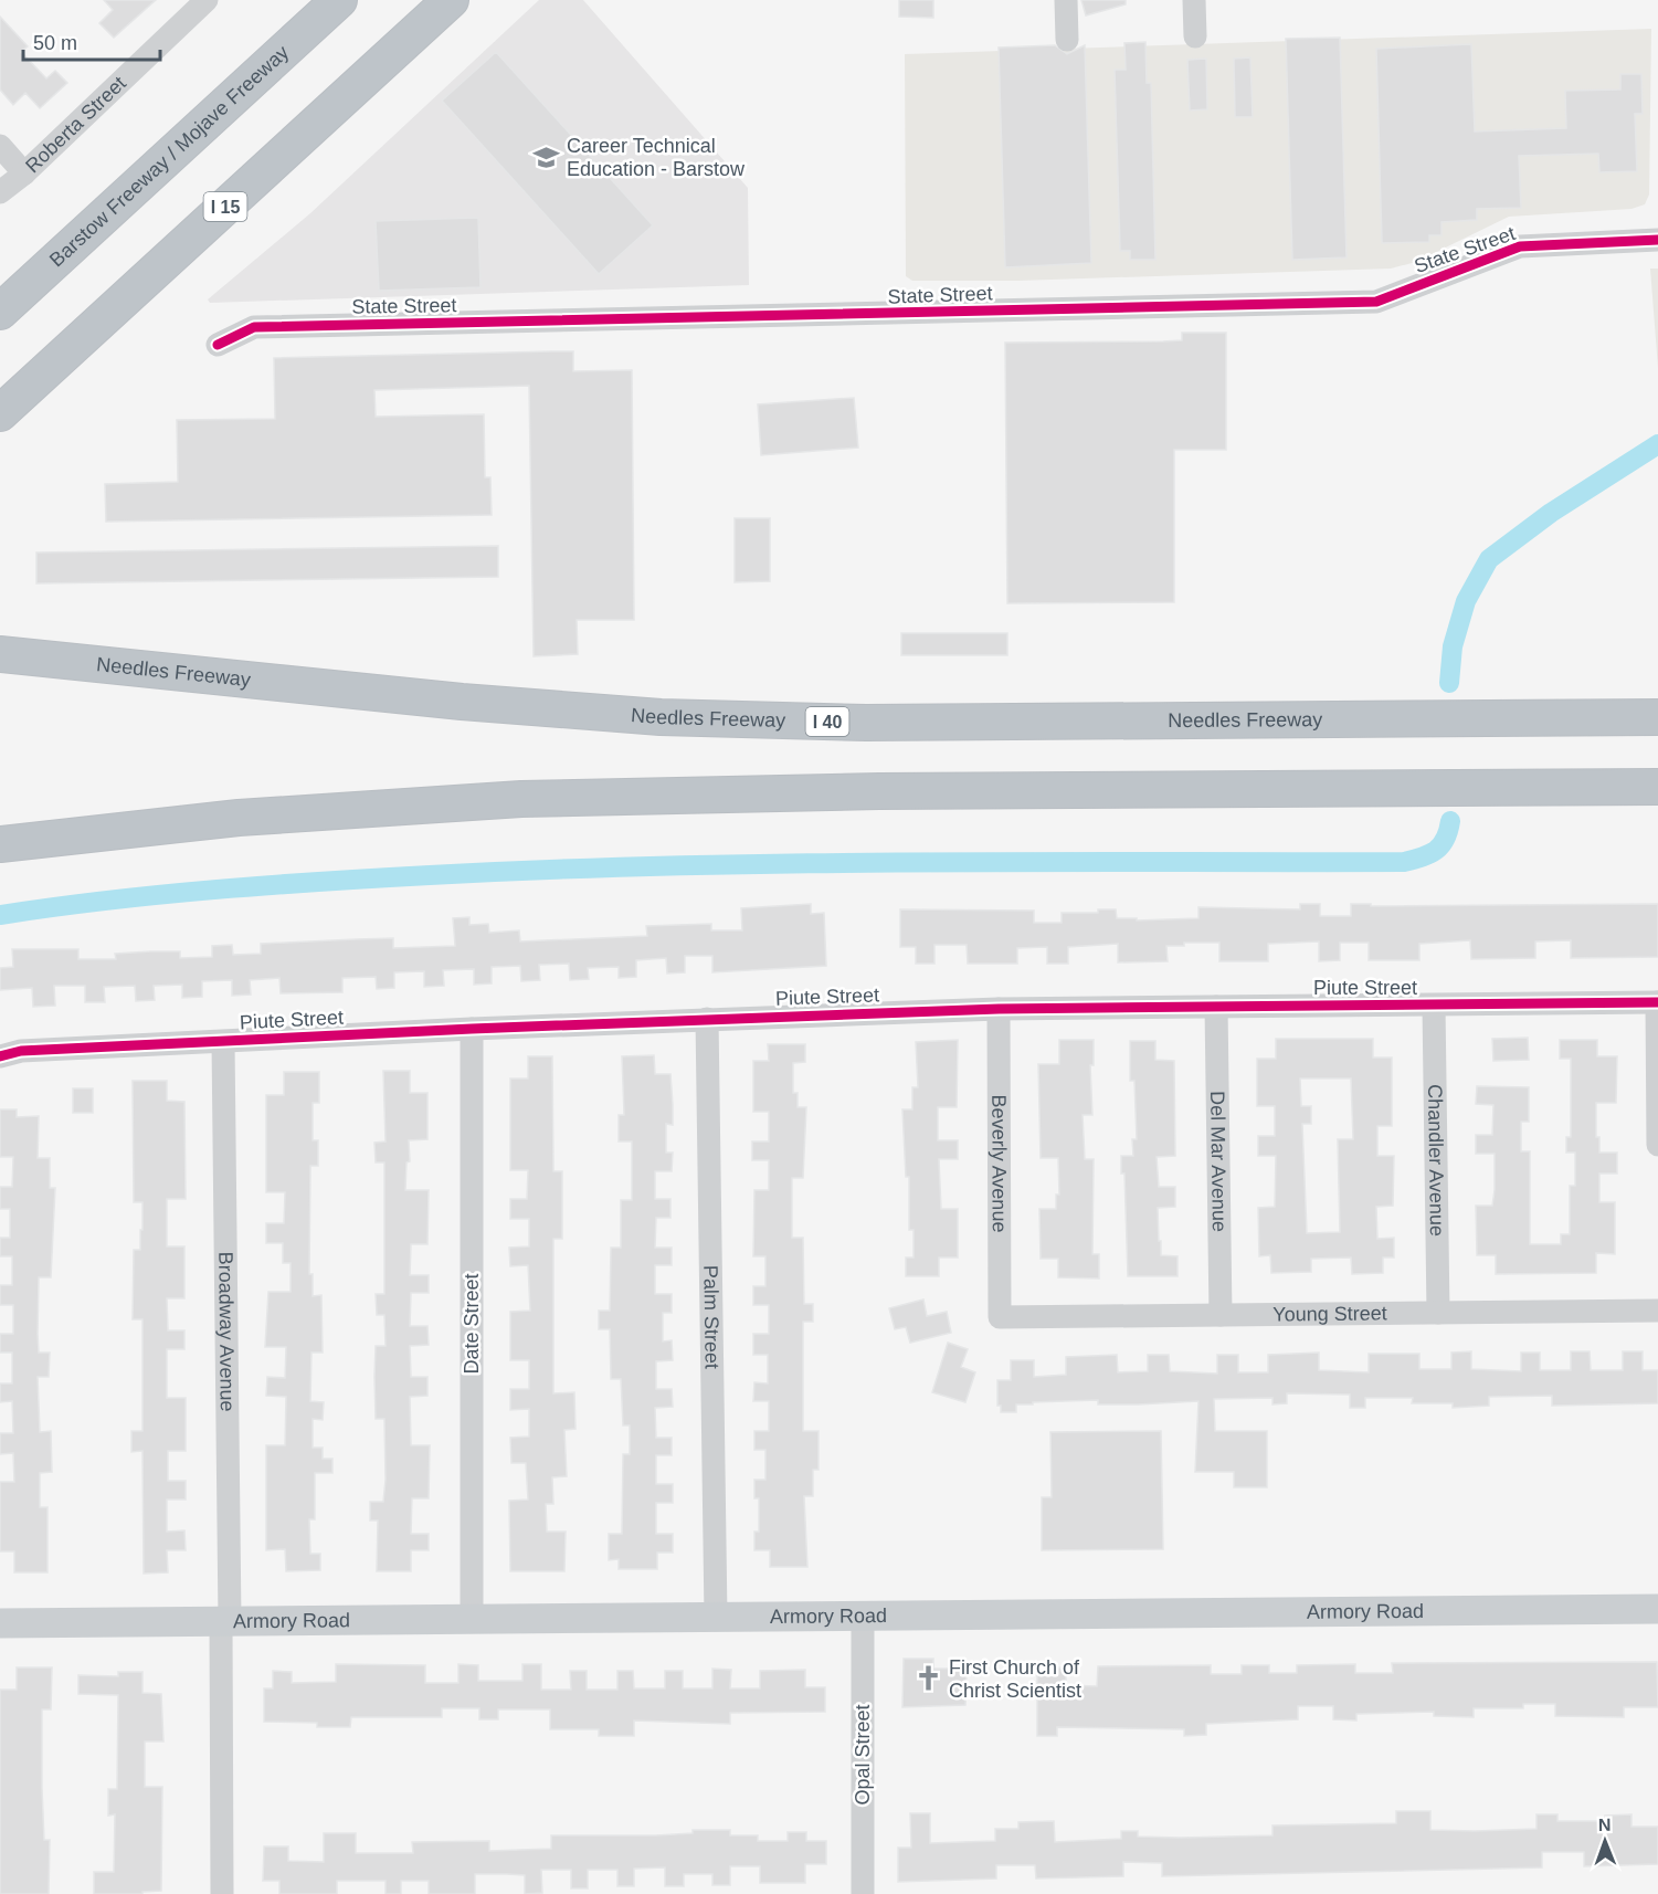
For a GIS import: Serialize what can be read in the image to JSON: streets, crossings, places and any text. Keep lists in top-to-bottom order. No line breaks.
{"streets":{"highway":["Barstow Freeway / Mojave Freeway","I 15","Needles Freeway","I 40"],"main road":["Armory Road"],"street":["Roberta Street","State Street","Piute Street","Chandler Avenue","Del Mar Avenue","Beverly Avenue","Young Street","Palm Street","Date Street","Broadway Avenue","Opal Street"]},"crossings":[["Piute Street","Chandler Avenue"],["Piute Street","Del Mar Avenue"],["Piute Street","Beverly Avenue"],["Piute Street","Palm Street"],["Piute Street","Date Street"],["Piute Street","Broadway Avenue"],["Chandler Avenue","Young Street"],["Del Mar Avenue","Young Street"],["Beverly Avenue","Young Street"],["Palm Street","Armory Road"],["Date Street","Armory Road"],["Broadway Avenue","Armory Road"],["Armory Road","Opal Street"]],"places":{"school or university":["Career Technical Education - Barstow"],"church":["First Church of Christ Scientist"]},"scale_bar":"50 m","north":"top"}
